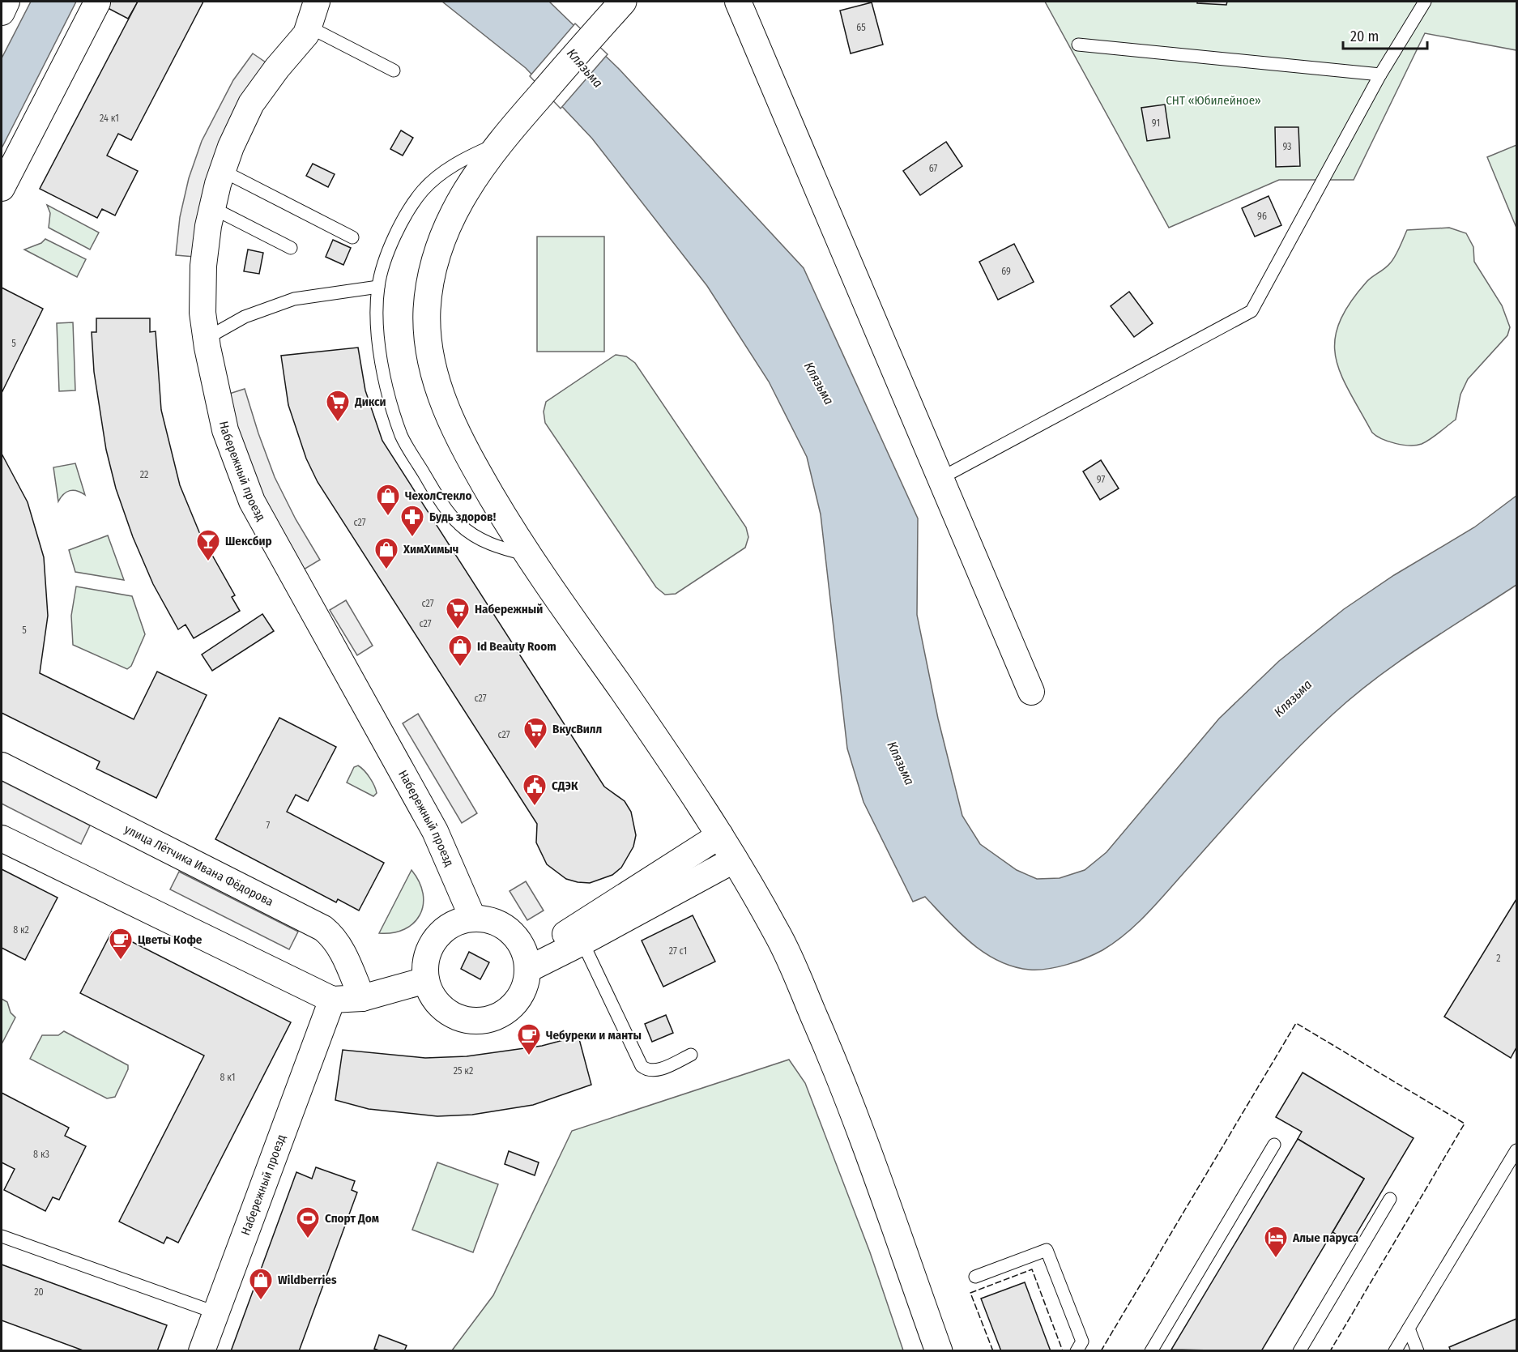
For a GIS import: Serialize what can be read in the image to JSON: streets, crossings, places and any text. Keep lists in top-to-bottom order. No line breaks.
{"streets":{"street":["Набережный проезд","улица Лётчика Ивана Фёдорова"]},"water":["Клязьма"],"parks":["СНТ «Юбилейное»"],"places":{"supermarket":["Дикси","Набережный","ВкусВилл"],"shop":["ЧехолСтекло","ХимХимыч","Id Beauty Room","Wildberries"],"pharmacy":["Будь здоров!"],"bar":["Шексбир"],"public building":["СДЭК"],"cafe":["Цветы Кофе","Чебуреки и манты"],"sports":["Спорт Дом"],"hotel":["Алые паруса"]},"house_numbers":["65","24 к1","91","93","67","96","69","5","22","97","с27","с27","с27","5","с27","с27","7","8 к2","27 с1","2","25 к2","8 к1","8 к3","20"],"scale_bar":"20 m"}
